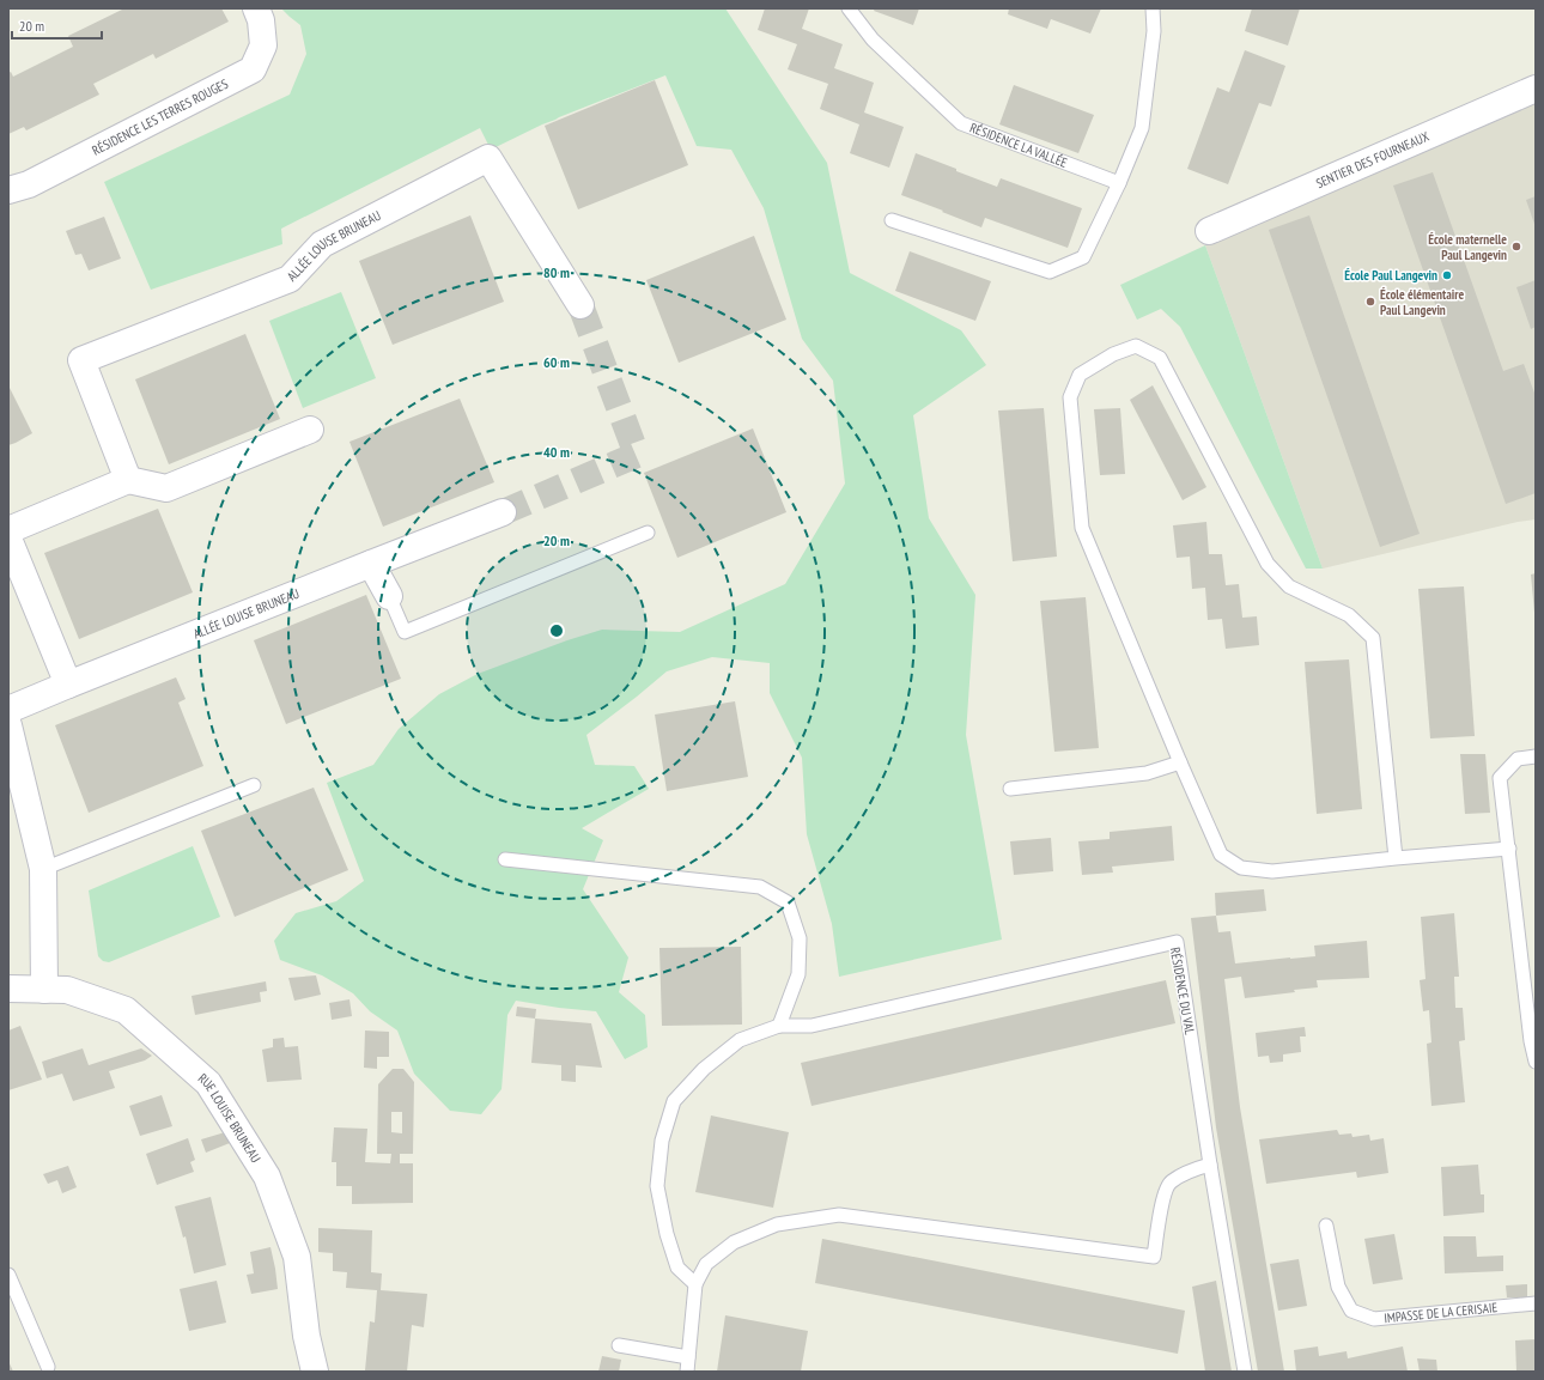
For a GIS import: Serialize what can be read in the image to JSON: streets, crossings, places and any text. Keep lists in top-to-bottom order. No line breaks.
{"streets":{"street":["RÉSIDENCE LES TERRES ROUGES","SENTIER DES FOURNEAUX","ALLÉE LOUISE BRUNEAU","RUE LOUISE BRUNEAU"],"lane":["RÉSIDENCE LA VALLÉE","RÉSIDENCE DU VAL","IMPASSE DE LA CERISAIE"]},"places":["École maternelle Paul Langevin","École Paul Langevin","École élémentaire Paul Langevin"],"scale_bar":"20 m","rings":["80 m","60 m","40 m","20 m"]}
